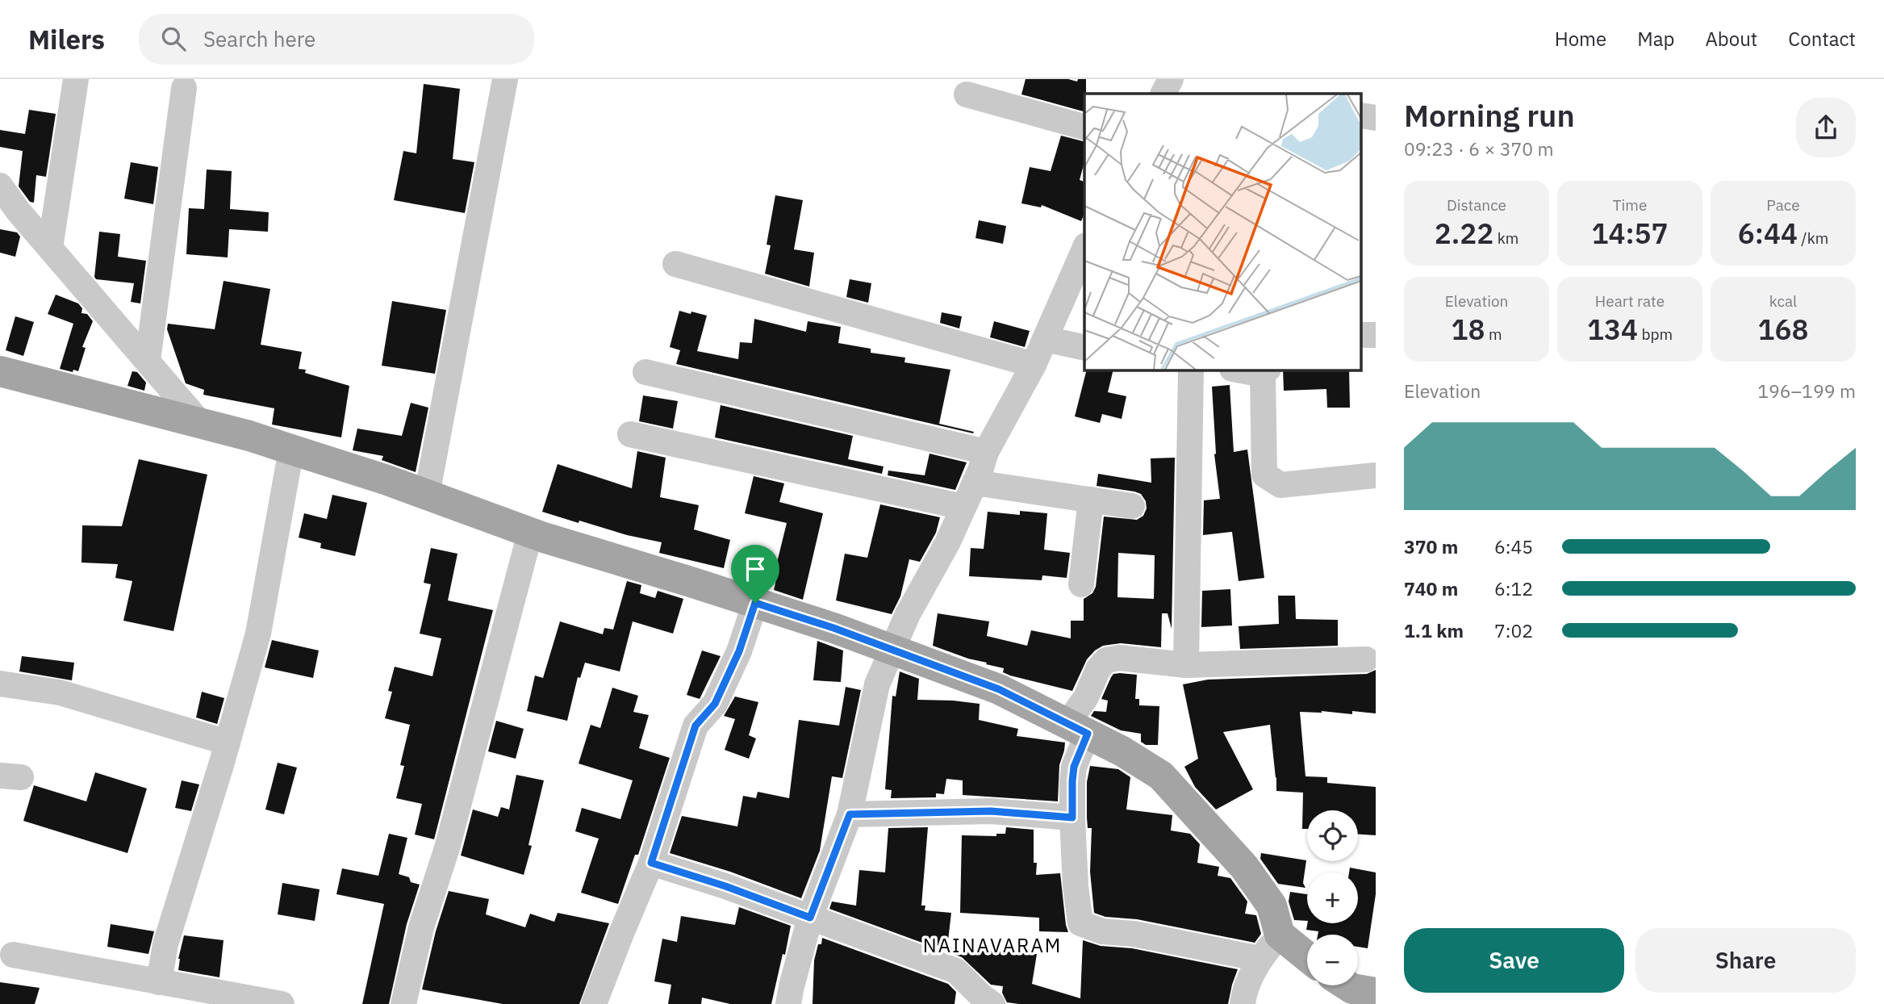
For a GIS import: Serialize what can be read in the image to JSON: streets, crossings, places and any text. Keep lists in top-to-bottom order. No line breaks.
{"districts":["NAINAVARAM"],"page":{"header":"Milers","search":"Search here","nav":["Home","Map","About","Contact"],"heading":["Morning run","09:23 · 6 × 370 m"],"stats":[["Distance","2.22 km"],["Time","14:57"],["Pace","6:44 /km"],["Elevation","18 m"],["Heart rate","134 bpm"],["kcal","168"]],"chart":["Elevation","196–199 m"],"list":[{"name":"370 m","note":"6:45"},{"name":"740 m","note":"6:12"},{"name":"1.1 km","note":"7:02"}],"map_buttons":["+","−"],"buttons":["Save","Share"]}}
